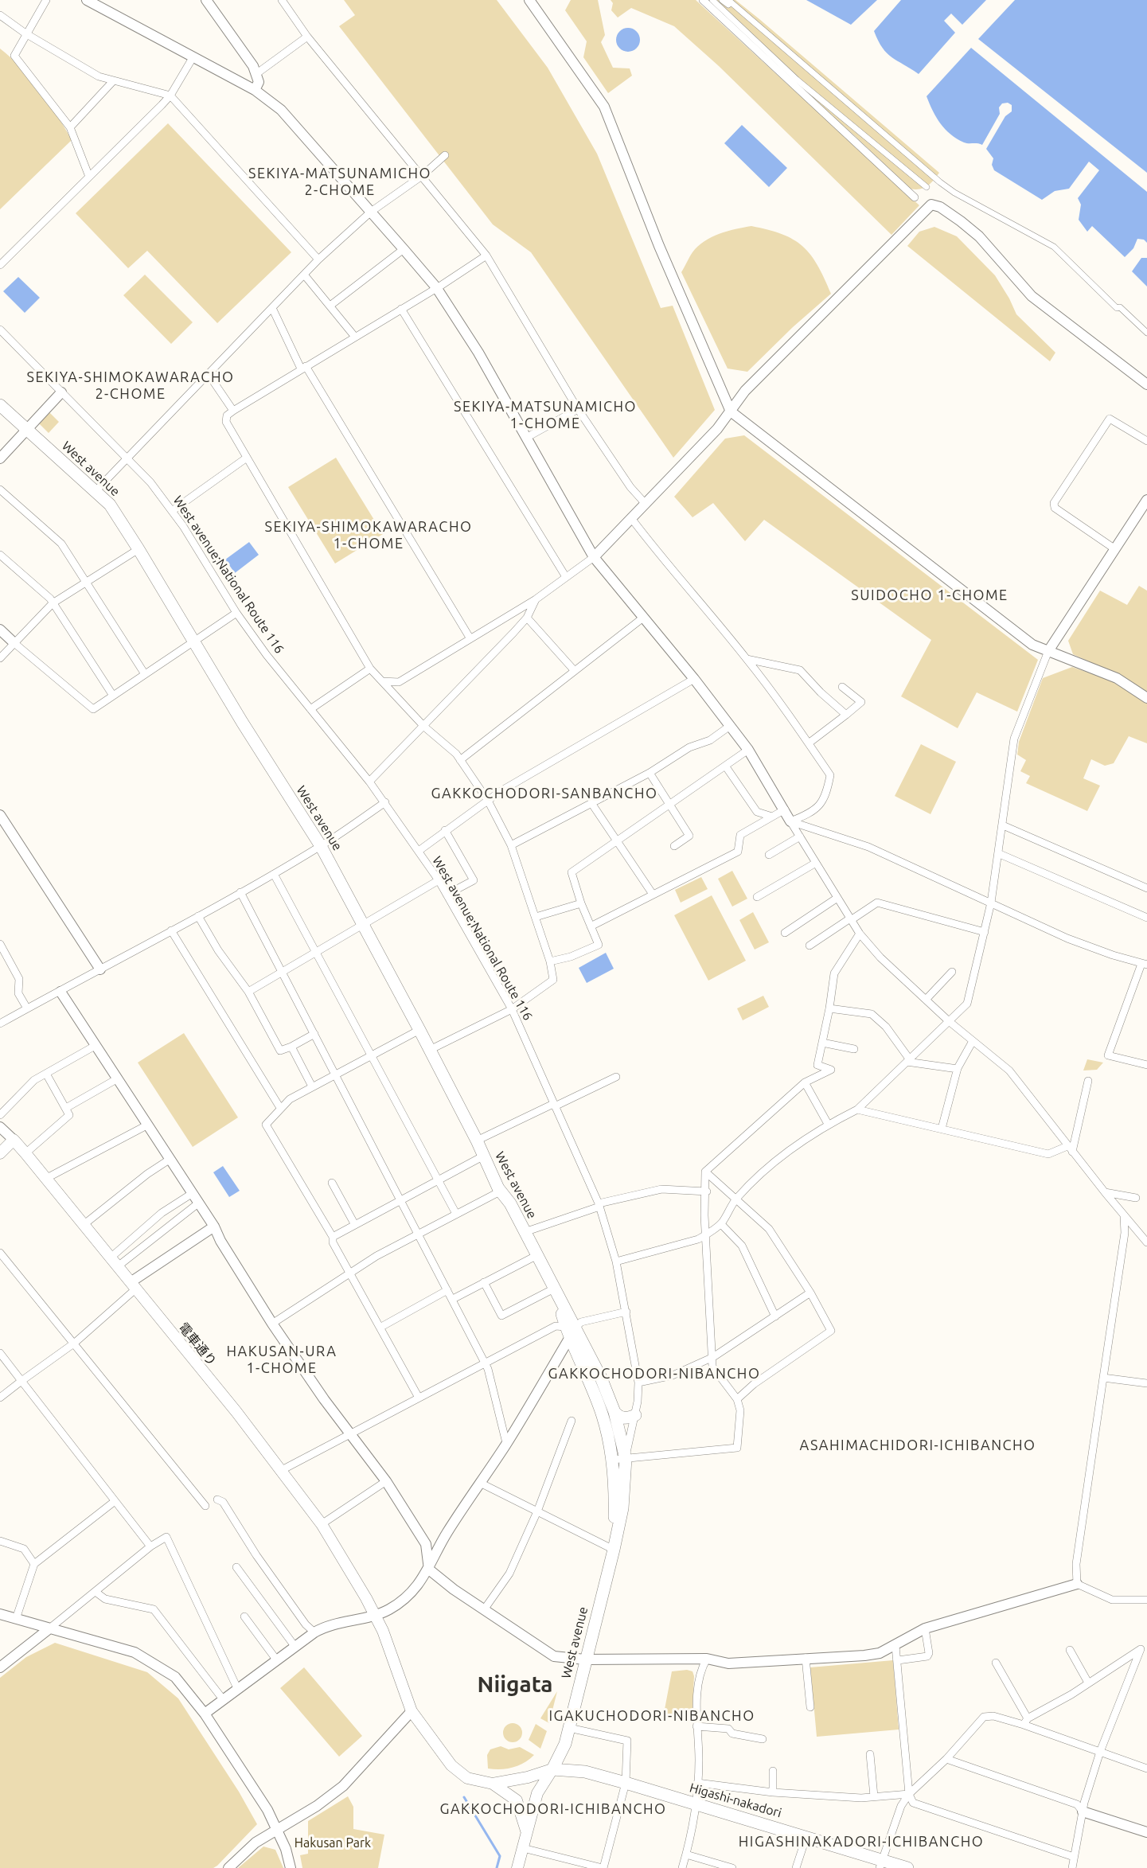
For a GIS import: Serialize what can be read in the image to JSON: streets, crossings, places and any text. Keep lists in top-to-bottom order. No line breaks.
{"streets":{"highway":["West avenue","Higashi-nakadori"],"main road":["電車通り"],"street":["West avenue;National Route 116"]},"crossings":[["West avenue","West avenue;National Route 116"],["West avenue","Higashi-nakadori"]],"districts":["SEKIYA-MATSUNAMICHO 2-CHOME","SEKIYA-SHIMOKAWARACHO 2-CHOME","SEKIYA-MATSUNAMICHO 1-CHOME","SEKIYA-SHIMOKAWARACHO 1-CHOME","SUIDOCHO 1-CHOME","GAKKOCHODORI-SANBANCHO","HAKUSAN-URA 1-CHOME","GAKKOCHODORI-NIBANCHO","ASAHIMACHIDORI-ICHIBANCHO","Niigata","IGAKUCHODORI-NIBANCHO","GAKKOCHODORI-ICHIBANCHO","HIGASHINAKADORI-ICHIBANCHO"],"parks":["Hakusan Park"]}
